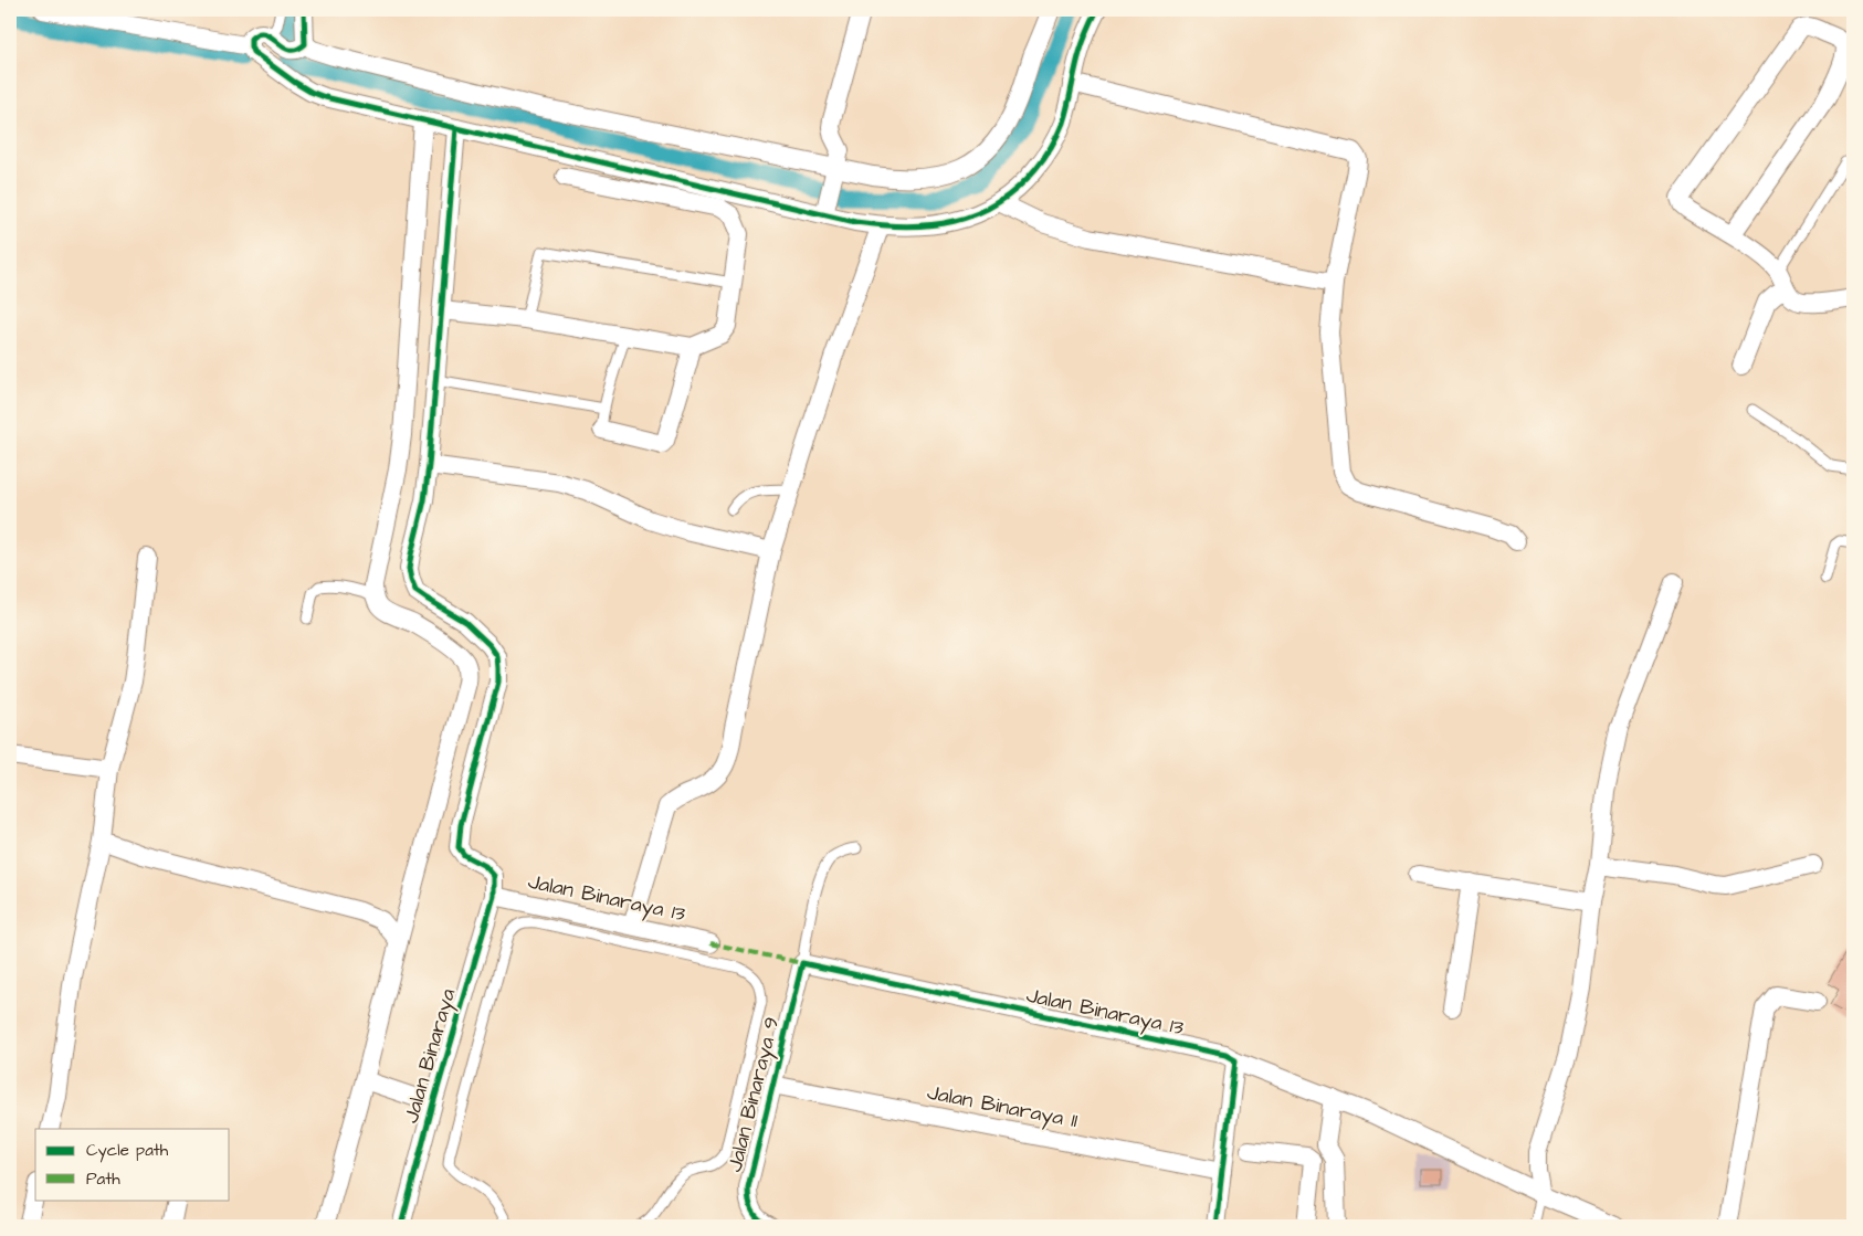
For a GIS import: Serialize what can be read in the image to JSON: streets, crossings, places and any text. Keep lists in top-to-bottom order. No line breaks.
{"streets":{"street":["Jalan Binaraya 13","Jalan Binaraya","Jalan Binaraya 9","Jalan Binaraya 11"]},"crossings":[["Jalan Binaraya 13","Jalan Binaraya"],["Jalan Binaraya 13","Jalan Binaraya 9"],["Jalan Binaraya 9","Jalan Binaraya 11"]],"legend":["Cycle path","Path"]}
